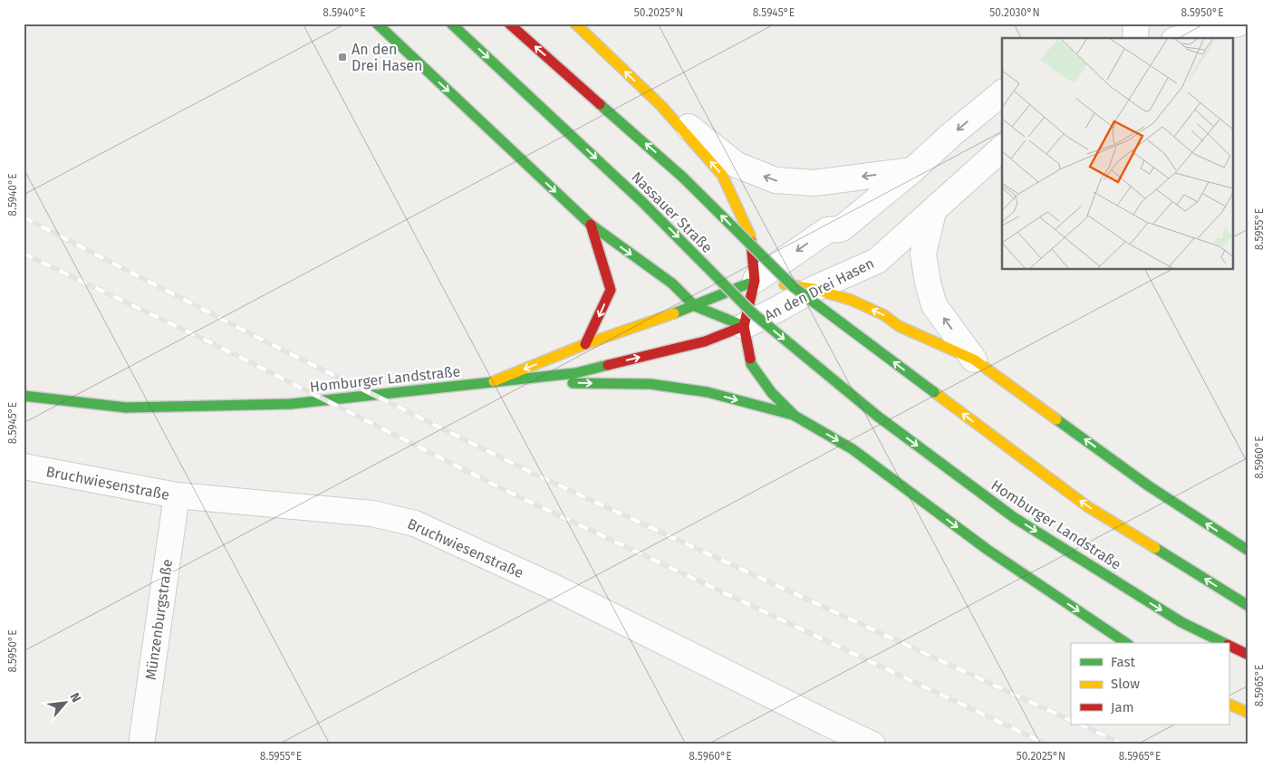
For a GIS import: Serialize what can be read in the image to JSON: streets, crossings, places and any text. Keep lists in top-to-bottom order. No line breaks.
{"streets":{"main road":["Nassauer Straße","Homburger Landstraße"],"street":["An den Drei Hasen","Bruchwiesenstraße","Münzenburgstraße"]},"crossings":[["Nassauer Straße","Homburger Landstraße"],["An den Drei Hasen","Homburger Landstraße"],["Bruchwiesenstraße","Münzenburgstraße"]],"places":{"transit":["An den Drei Hasen"]},"legend":["Fast","Slow","Jam"],"north":"top right","coordinates":["8.5940°E","50.2025°N","8.5945°E","50.2030°N","8.5950°E","8.5955°E","8.5960°E","8.5965°E"]}
